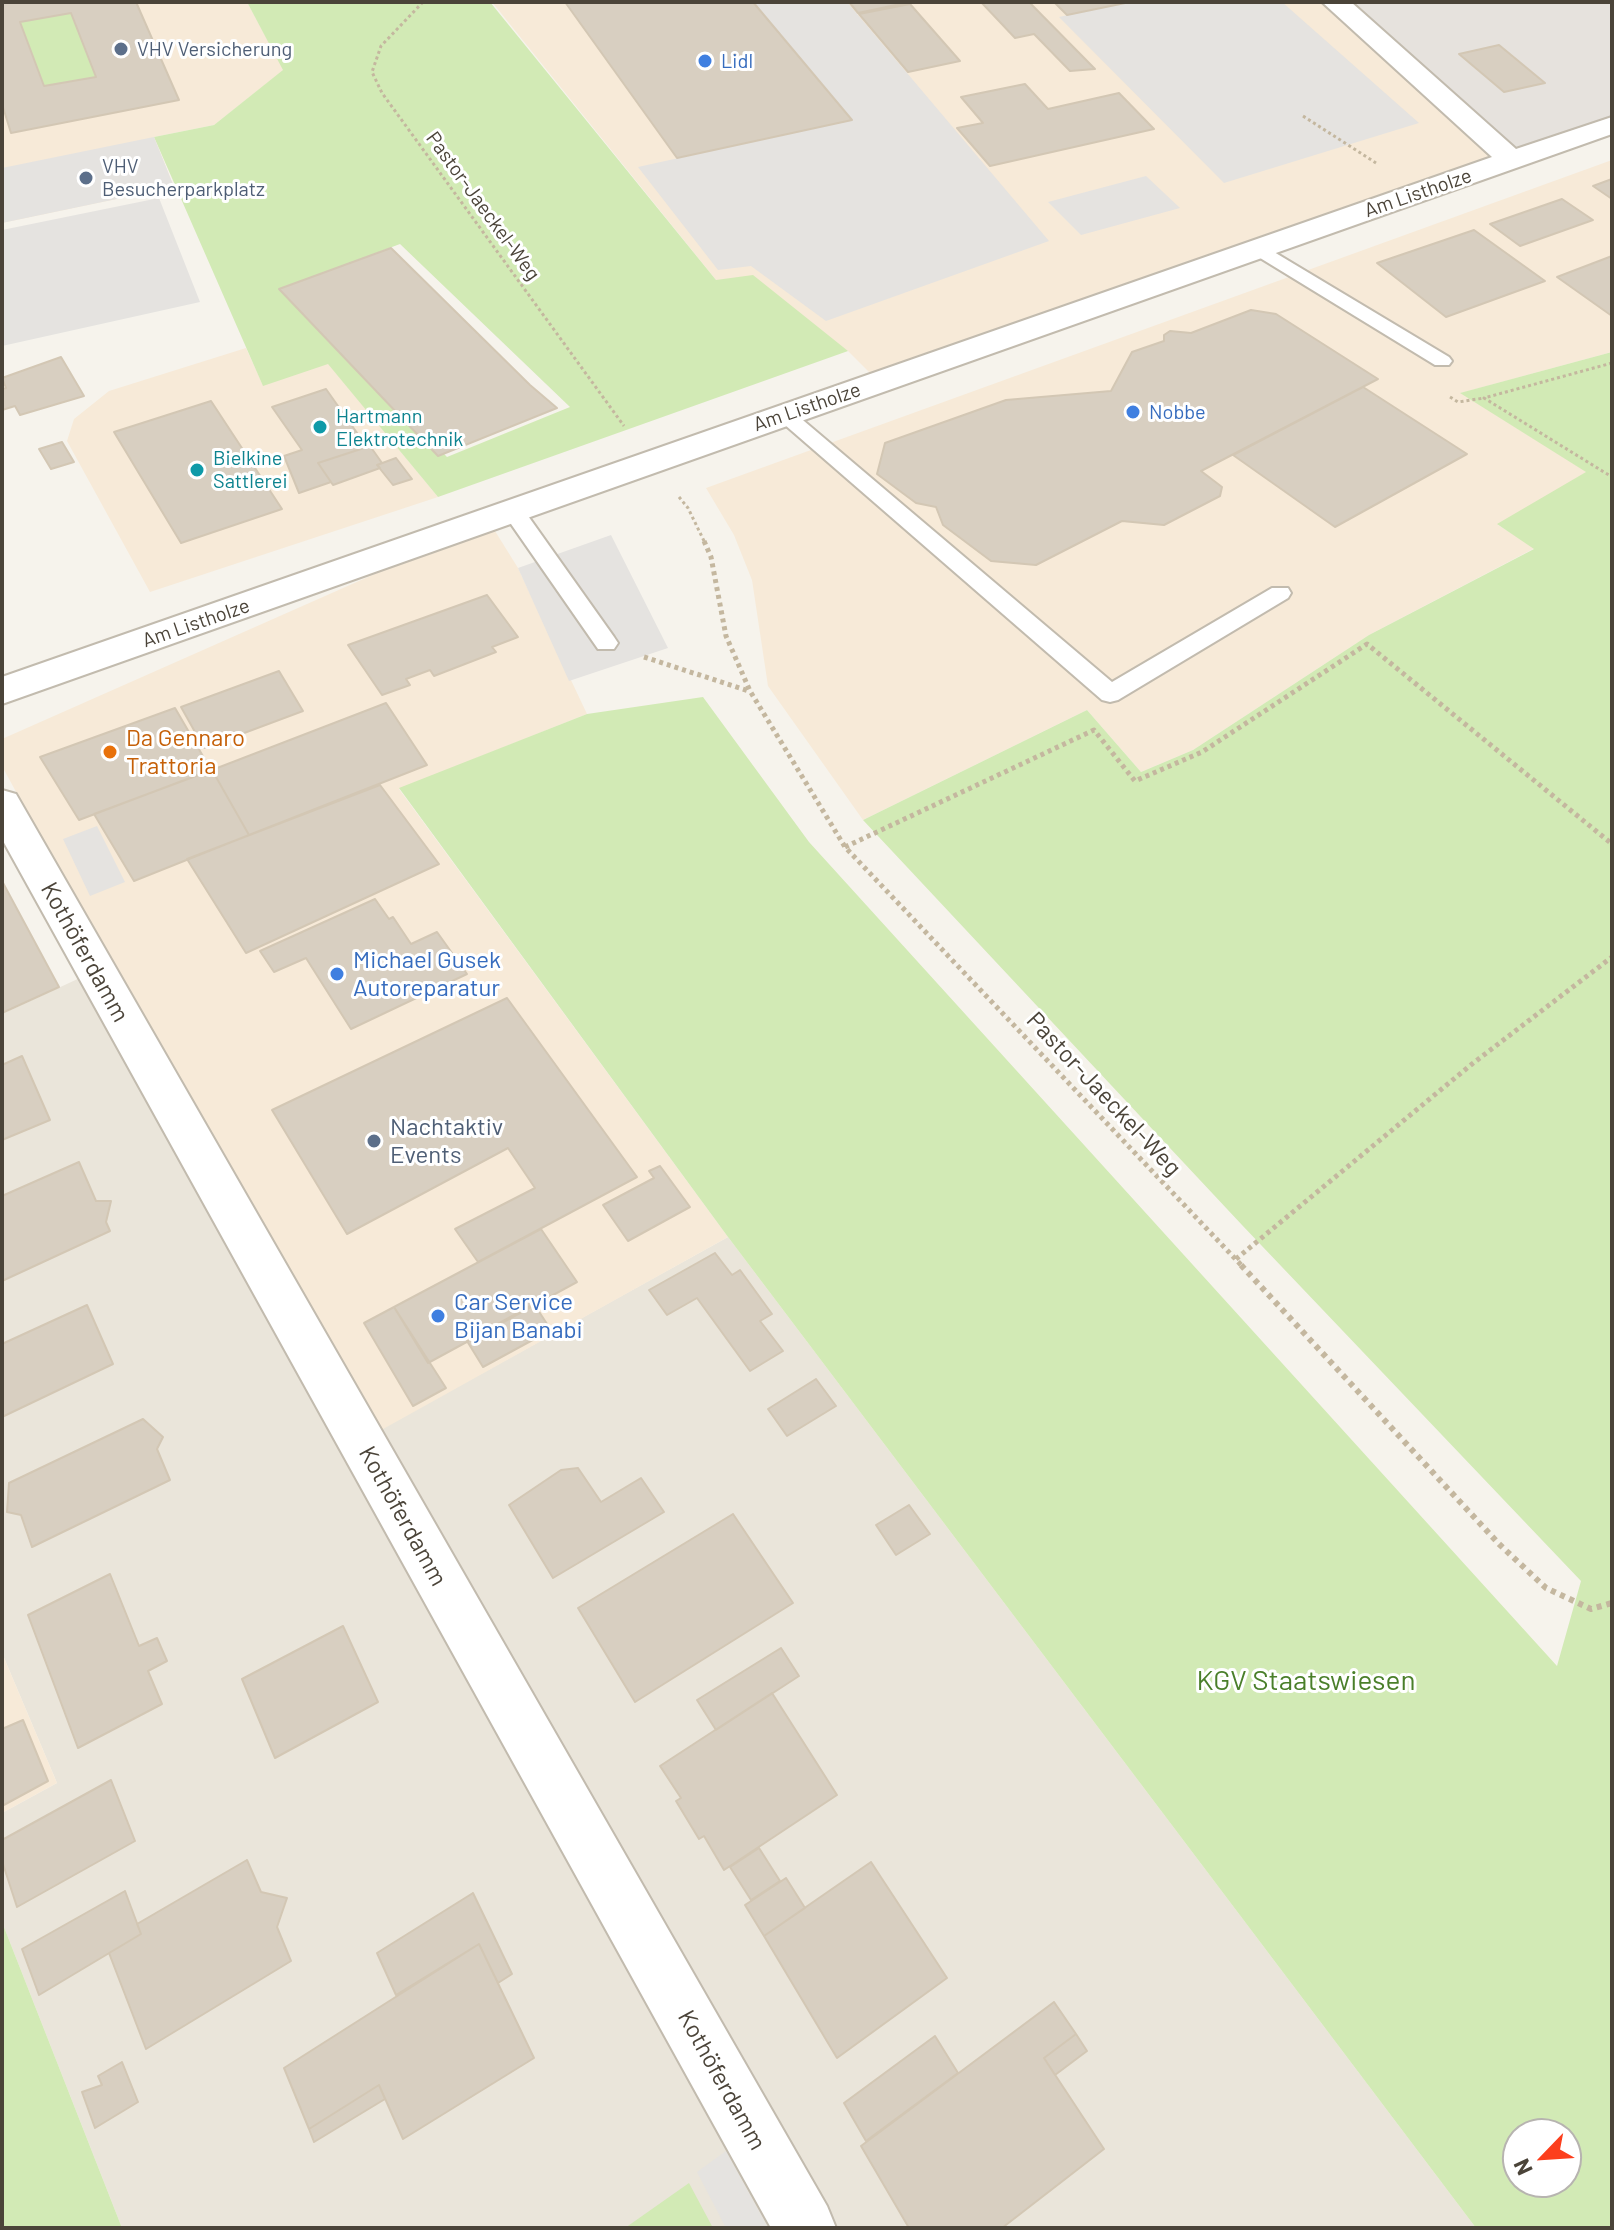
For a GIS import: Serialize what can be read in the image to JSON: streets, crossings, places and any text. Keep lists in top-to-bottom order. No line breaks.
{"streets":{"street":["Am Listholze","Kothöferdamm"],"path":["Pastor-Jaeckel-Weg"]},"parks":["KGV Staatswiesen"],"places":["VHV Versicherung","Lidl","VHV Besucherparkplatz","Nobbe","Hartmann Elektrotechnik","Bielkine Sattlerei","Da Gennaro Trattoria","Michael Gusek Autoreparatur","Nachtaktiv Events","Car Service Bijan Banabi"],"north":"bottom left"}
